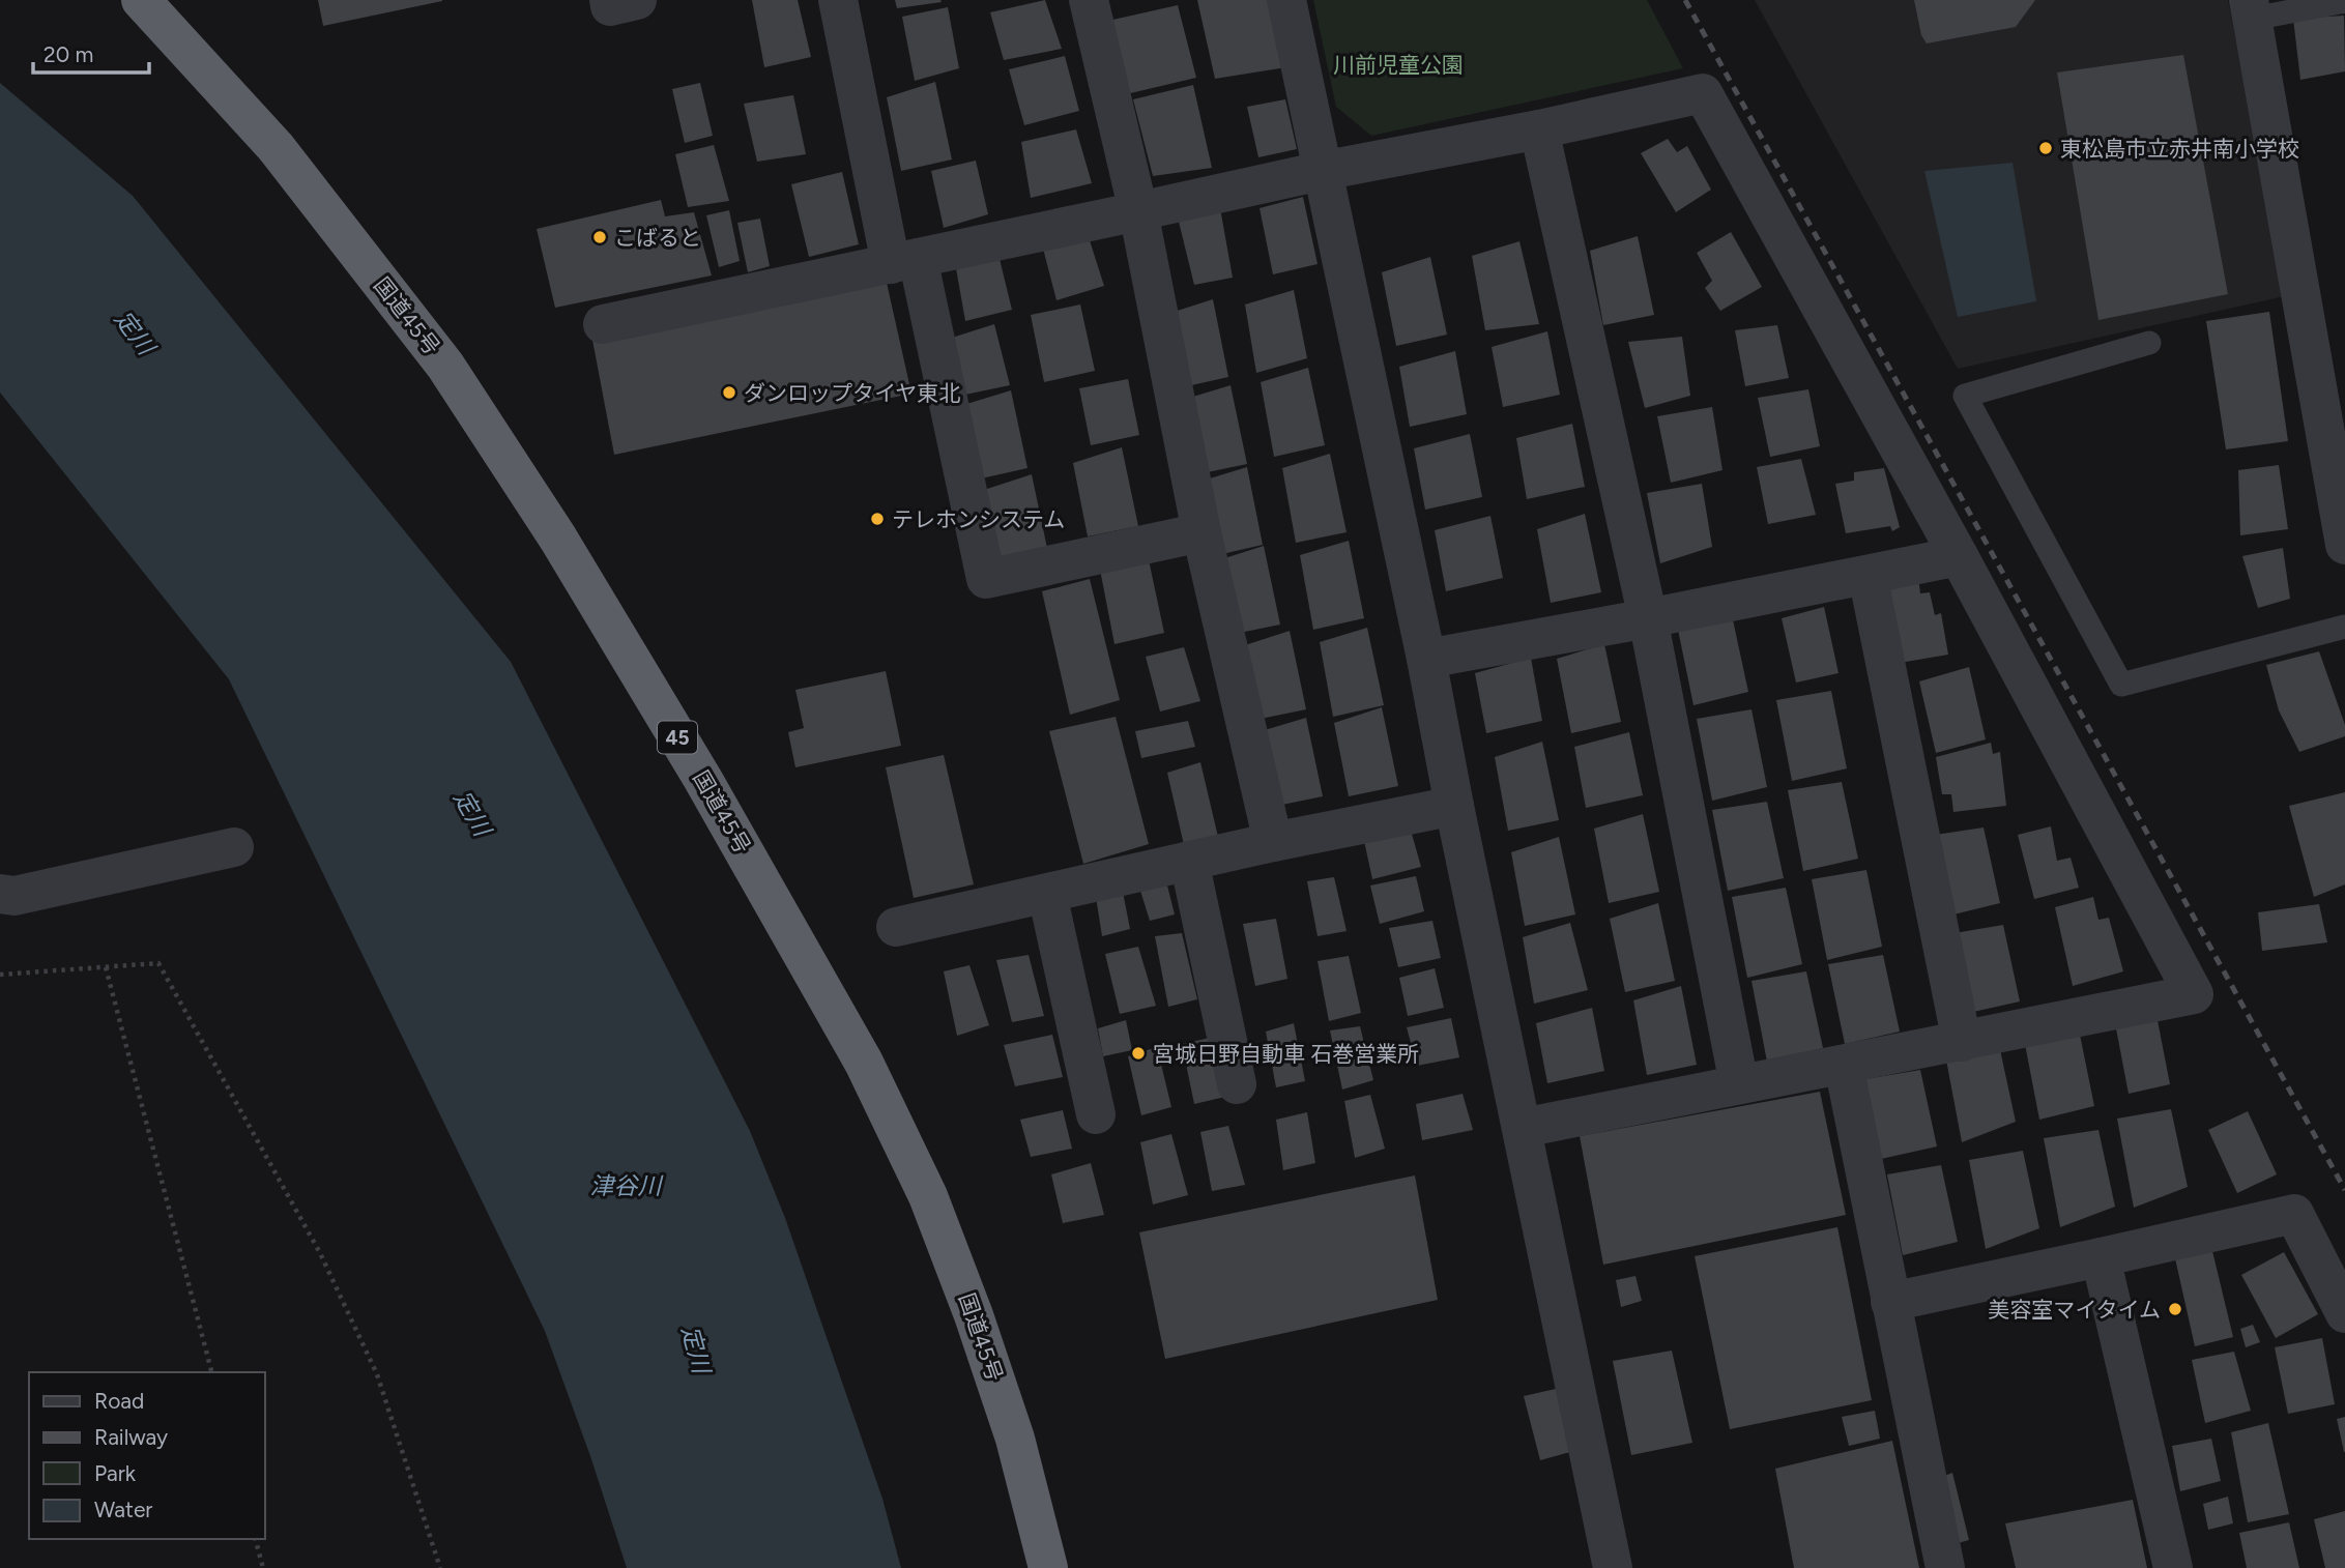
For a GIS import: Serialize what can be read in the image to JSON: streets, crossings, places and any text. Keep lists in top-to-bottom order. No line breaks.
{"streets":{"highway":["国道45号","45"]},"water":["定川","津谷川"],"parks":["川前児童公園"],"places":["東松島市立赤井南小学校","こばると","ダンロップタイヤ東北","テレホンシステム","宮城日野自動車 石巻営業所","美容室マイタイム"],"legend":["Road","Railway","Park","Water"],"scale_bar":"20 m"}
